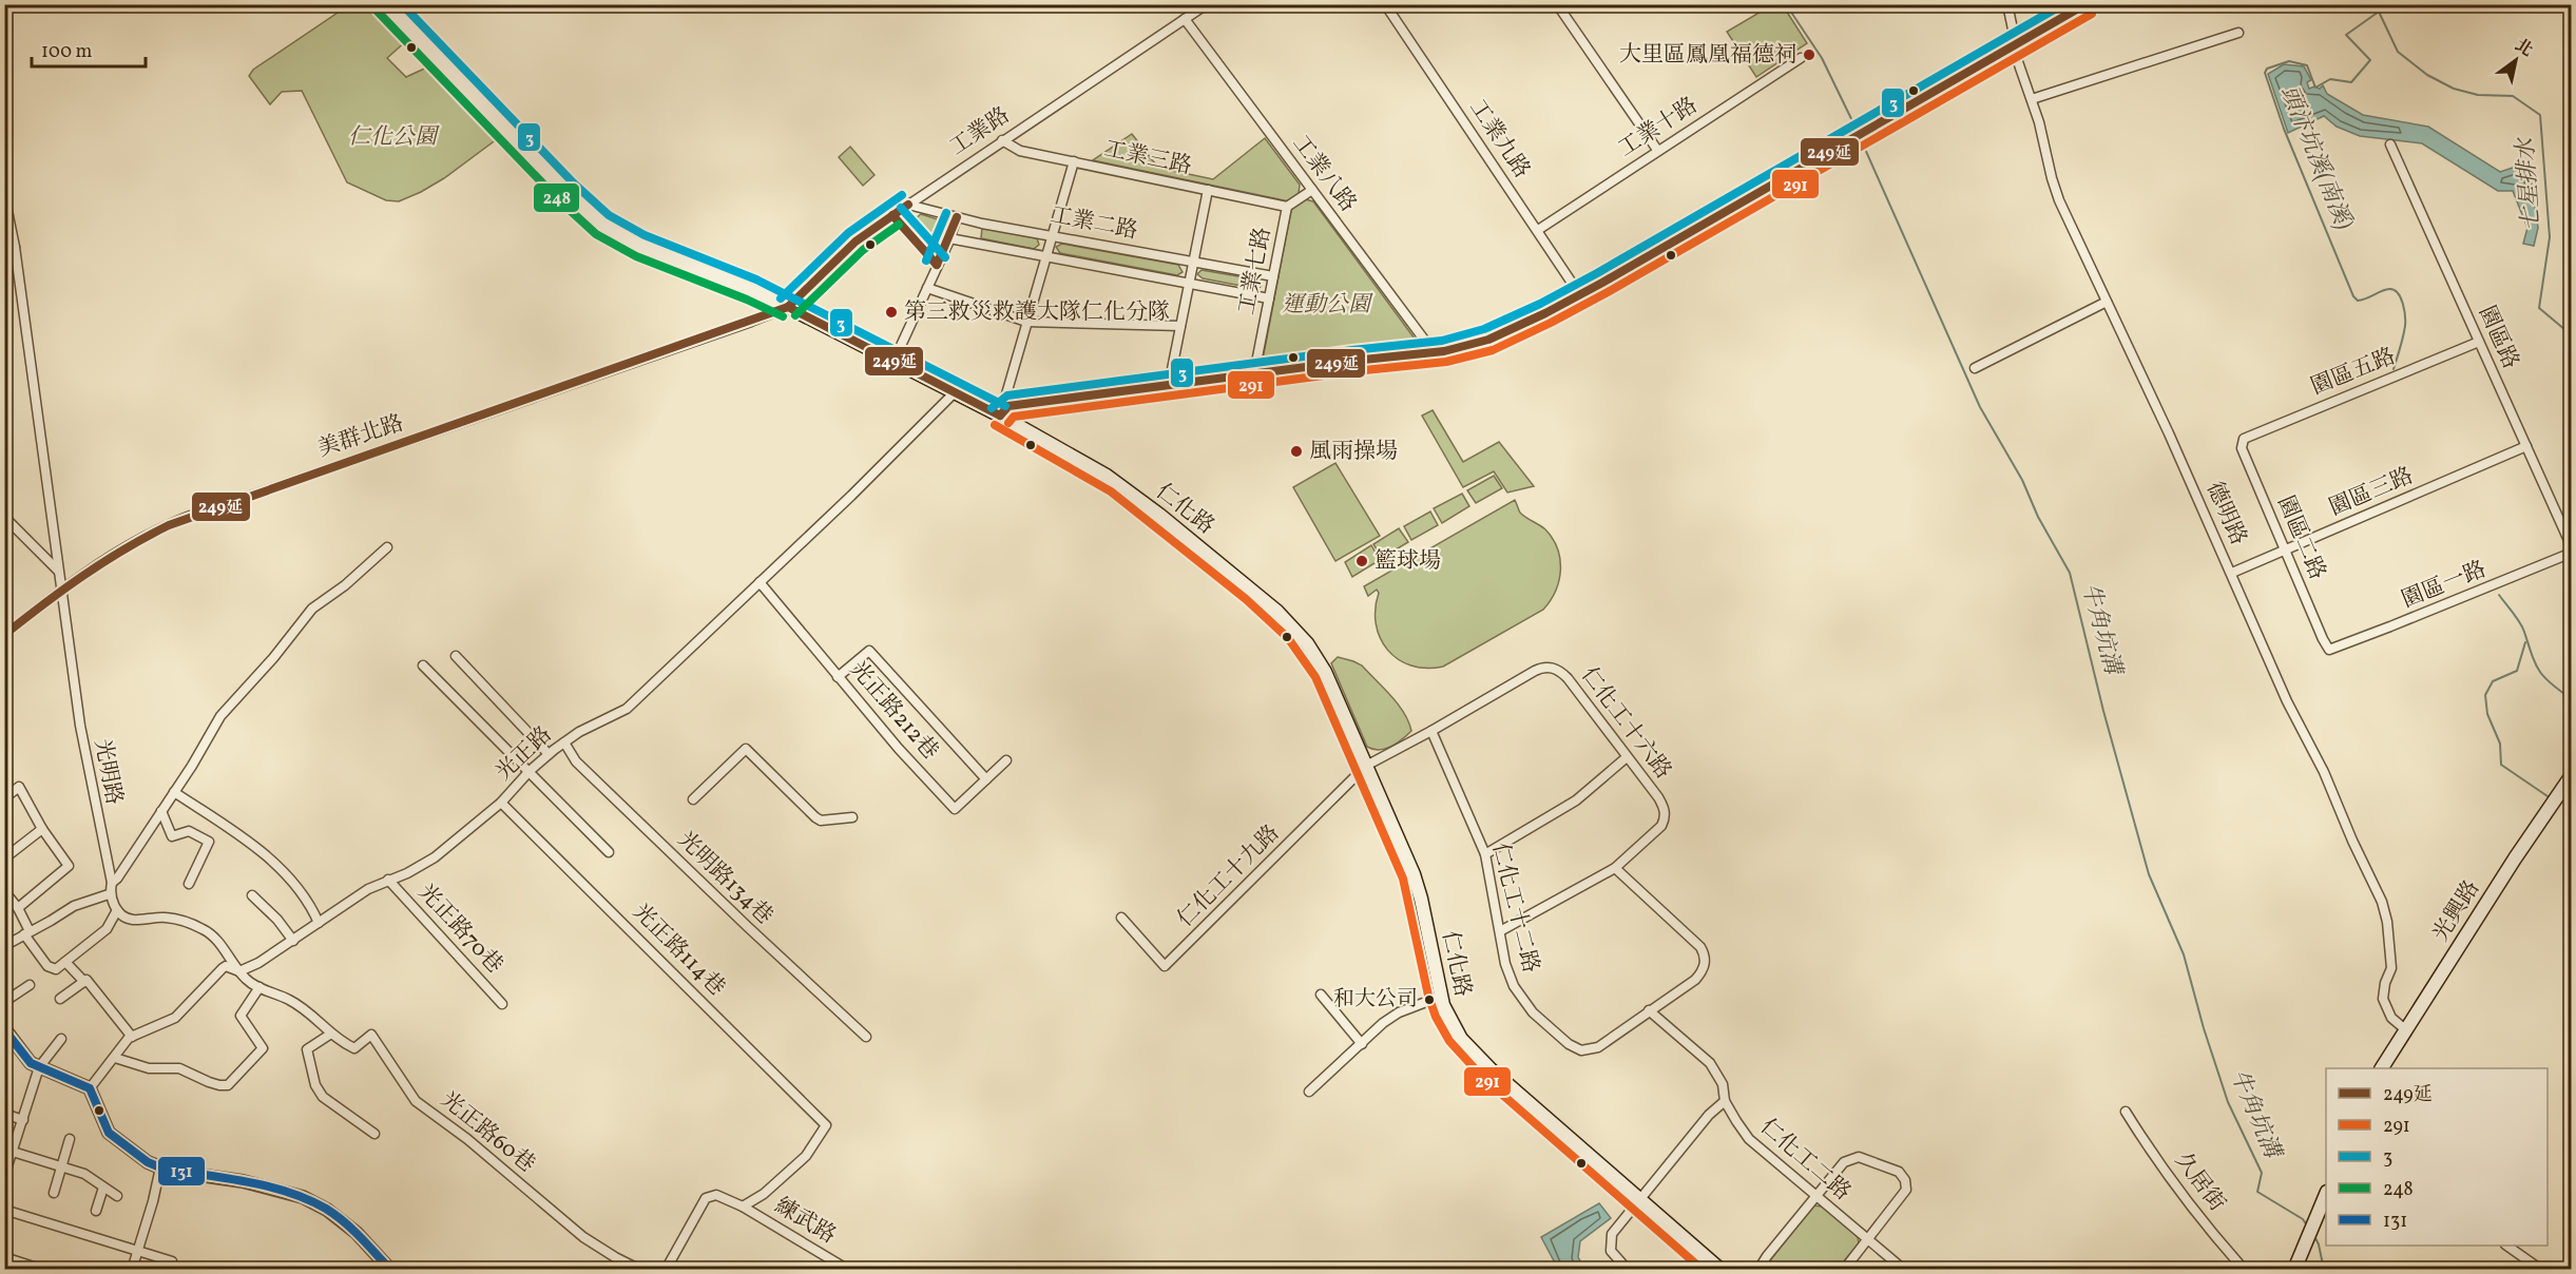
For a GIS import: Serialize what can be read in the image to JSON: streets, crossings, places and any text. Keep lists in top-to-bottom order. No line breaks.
{"streets":{"main road":["仁化路","光興路"],"street":["工業十路","工業路","工業九路","工業三路","工業八路","工業二路","工業七路","園區路","園區五路","美群北路","園區三路","德明路","園區二路","園區一路","光正路212巷","仁化工十六路","光正路","光明路","仁化工十九路","光明路134巷","仁化工十二路","光正路70巷","光正路114巷","光正路60巷","仁化工二路","久居街","練武路"]},"crossings":[["工業十路","工業九路"],["工業路","工業三路"],["工業路","工業八路"],["工業路","工業二路"],["工業路","美群北路"],["工業路","仁化路"],["工業三路","工業七路"],["工業八路","工業七路"],["工業二路","工業七路"],["園區路","園區五路"],["園區路","園區三路"],["園區路","園區一路"],["園區五路","園區二路"],["美群北路","仁化路"],["美群北路","光明路"],["園區三路","德明路"],["園區三路","園區二路"],["仁化路","仁化工十六路"],["仁化路","光正路"],["仁化路","仁化工十九路"],["德明路","光興路"],["園區二路","園區一路"],["光正路212巷","光正路"],["仁化工十六路","仁化工十九路"],["仁化工十六路","仁化工十二路"],["仁化工十六路","仁化工二路"],["光正路","光明路134巷"],["光正路","光正路70巷"],["光正路","光正路114巷"],["光正路","光正路60巷"],["仁化工十二路","仁化工二路"],["光正路114巷","練武路"]],"water":["頭汴坑溪(南溪)","七星排水","牛角坑溝"],"parks":["仁化公園","運動公園"],"places":["大里區鳳凰福德祠","第三救災救護大隊仁化分隊","風雨操場","籃球場","和大公司"],"lines":["transit line 249延","transit line 3","transit line 248","transit line 291","transit line 131"],"legend":["249延","291","3","248","131"],"scale_bar":"100 m","north":"top right"}
